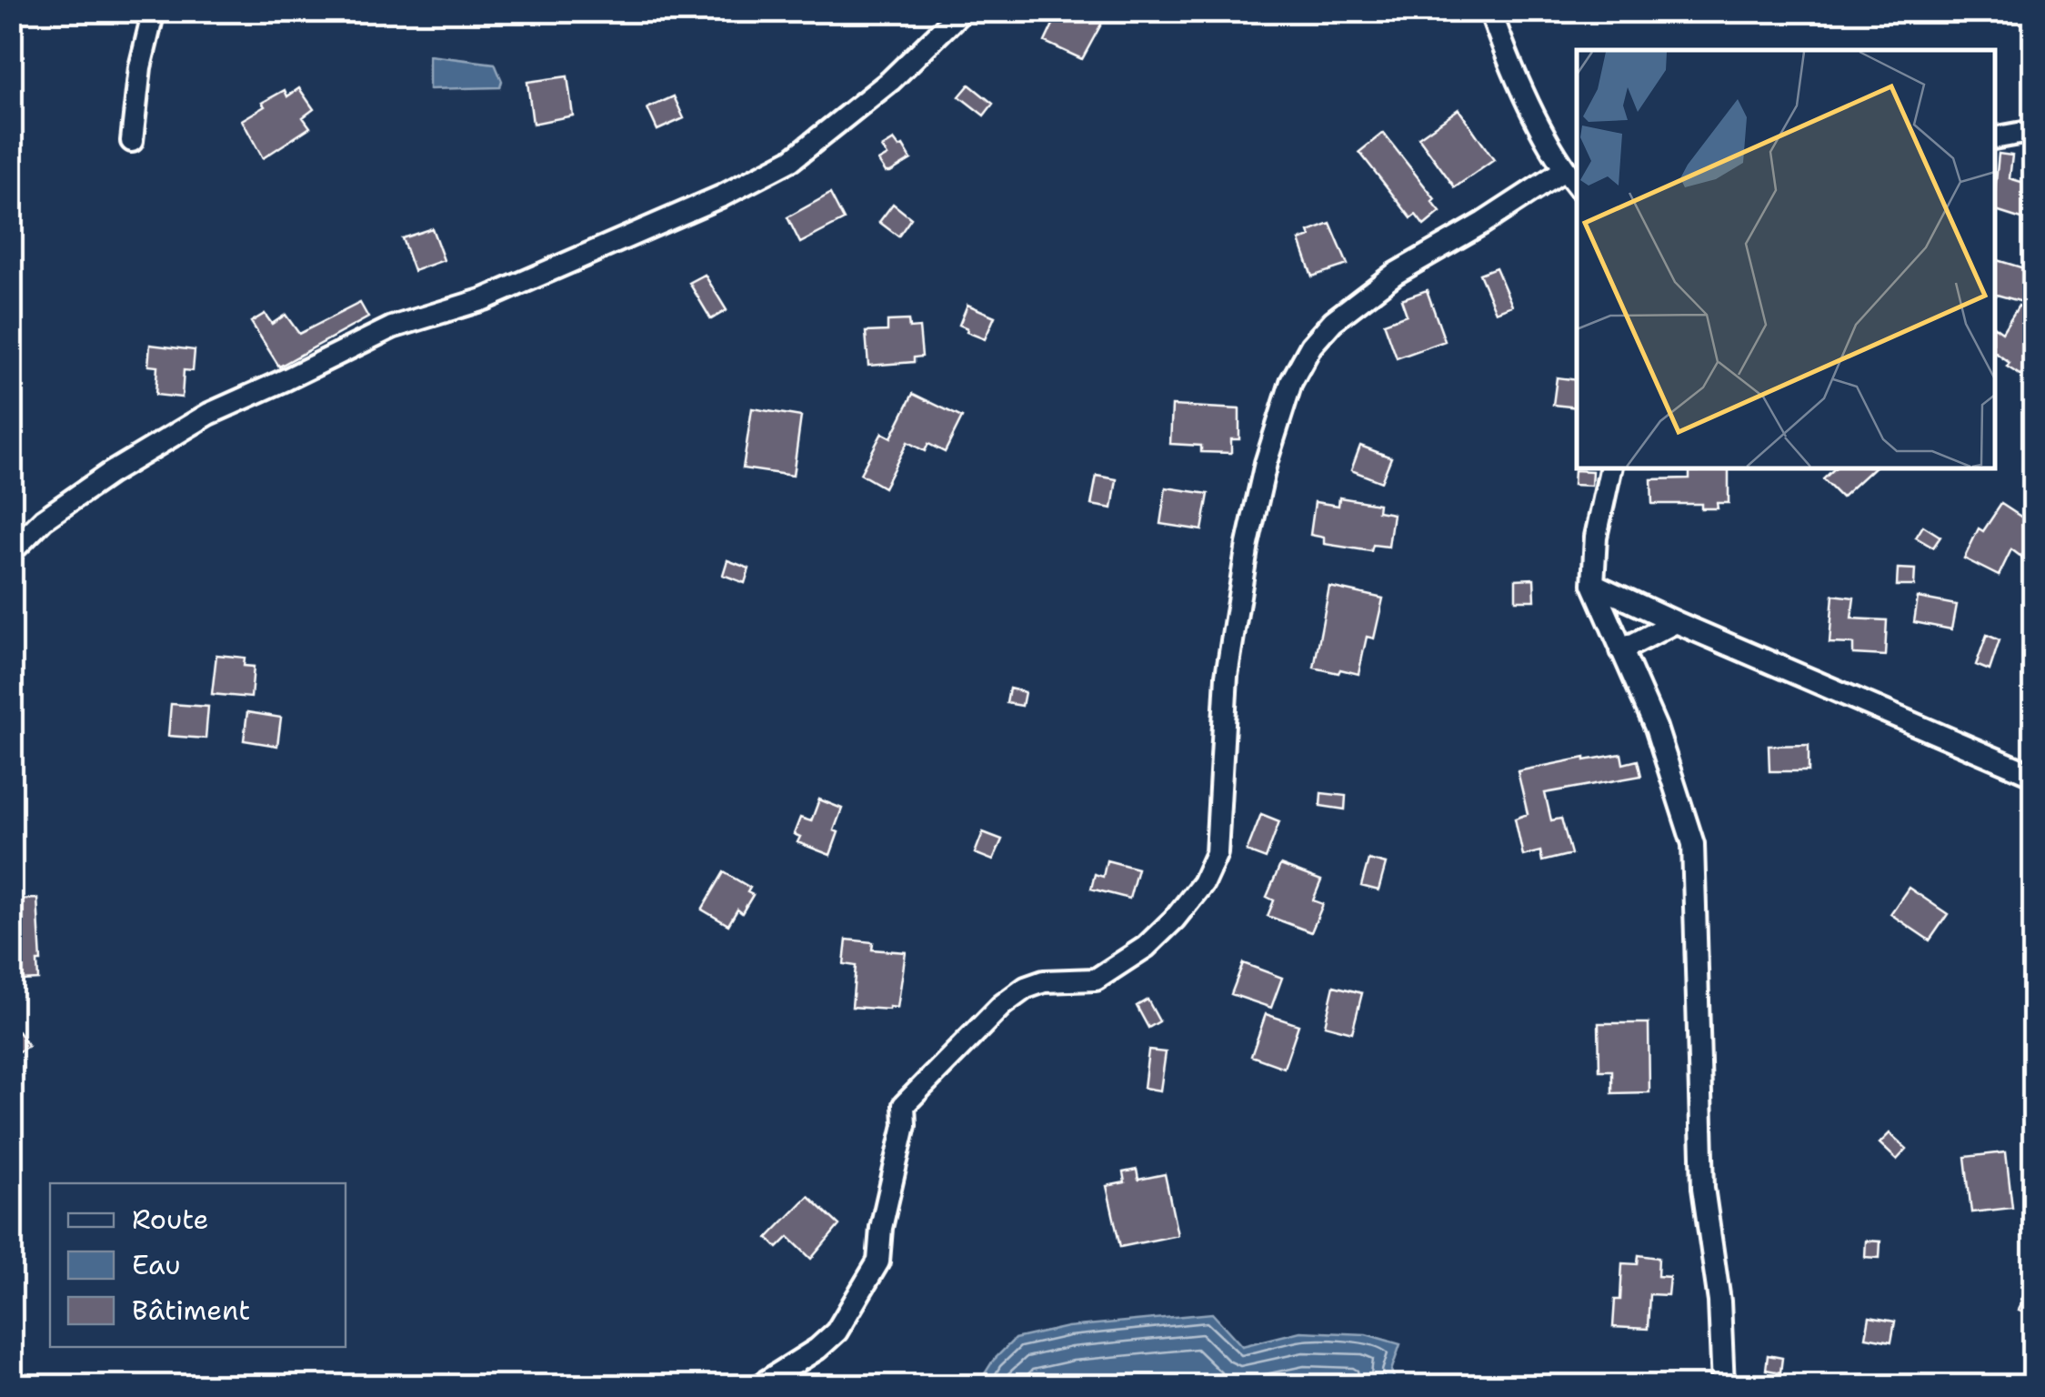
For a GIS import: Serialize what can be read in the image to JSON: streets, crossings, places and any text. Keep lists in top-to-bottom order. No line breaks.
{"legend":["Route","Eau","Bâtiment"]}
